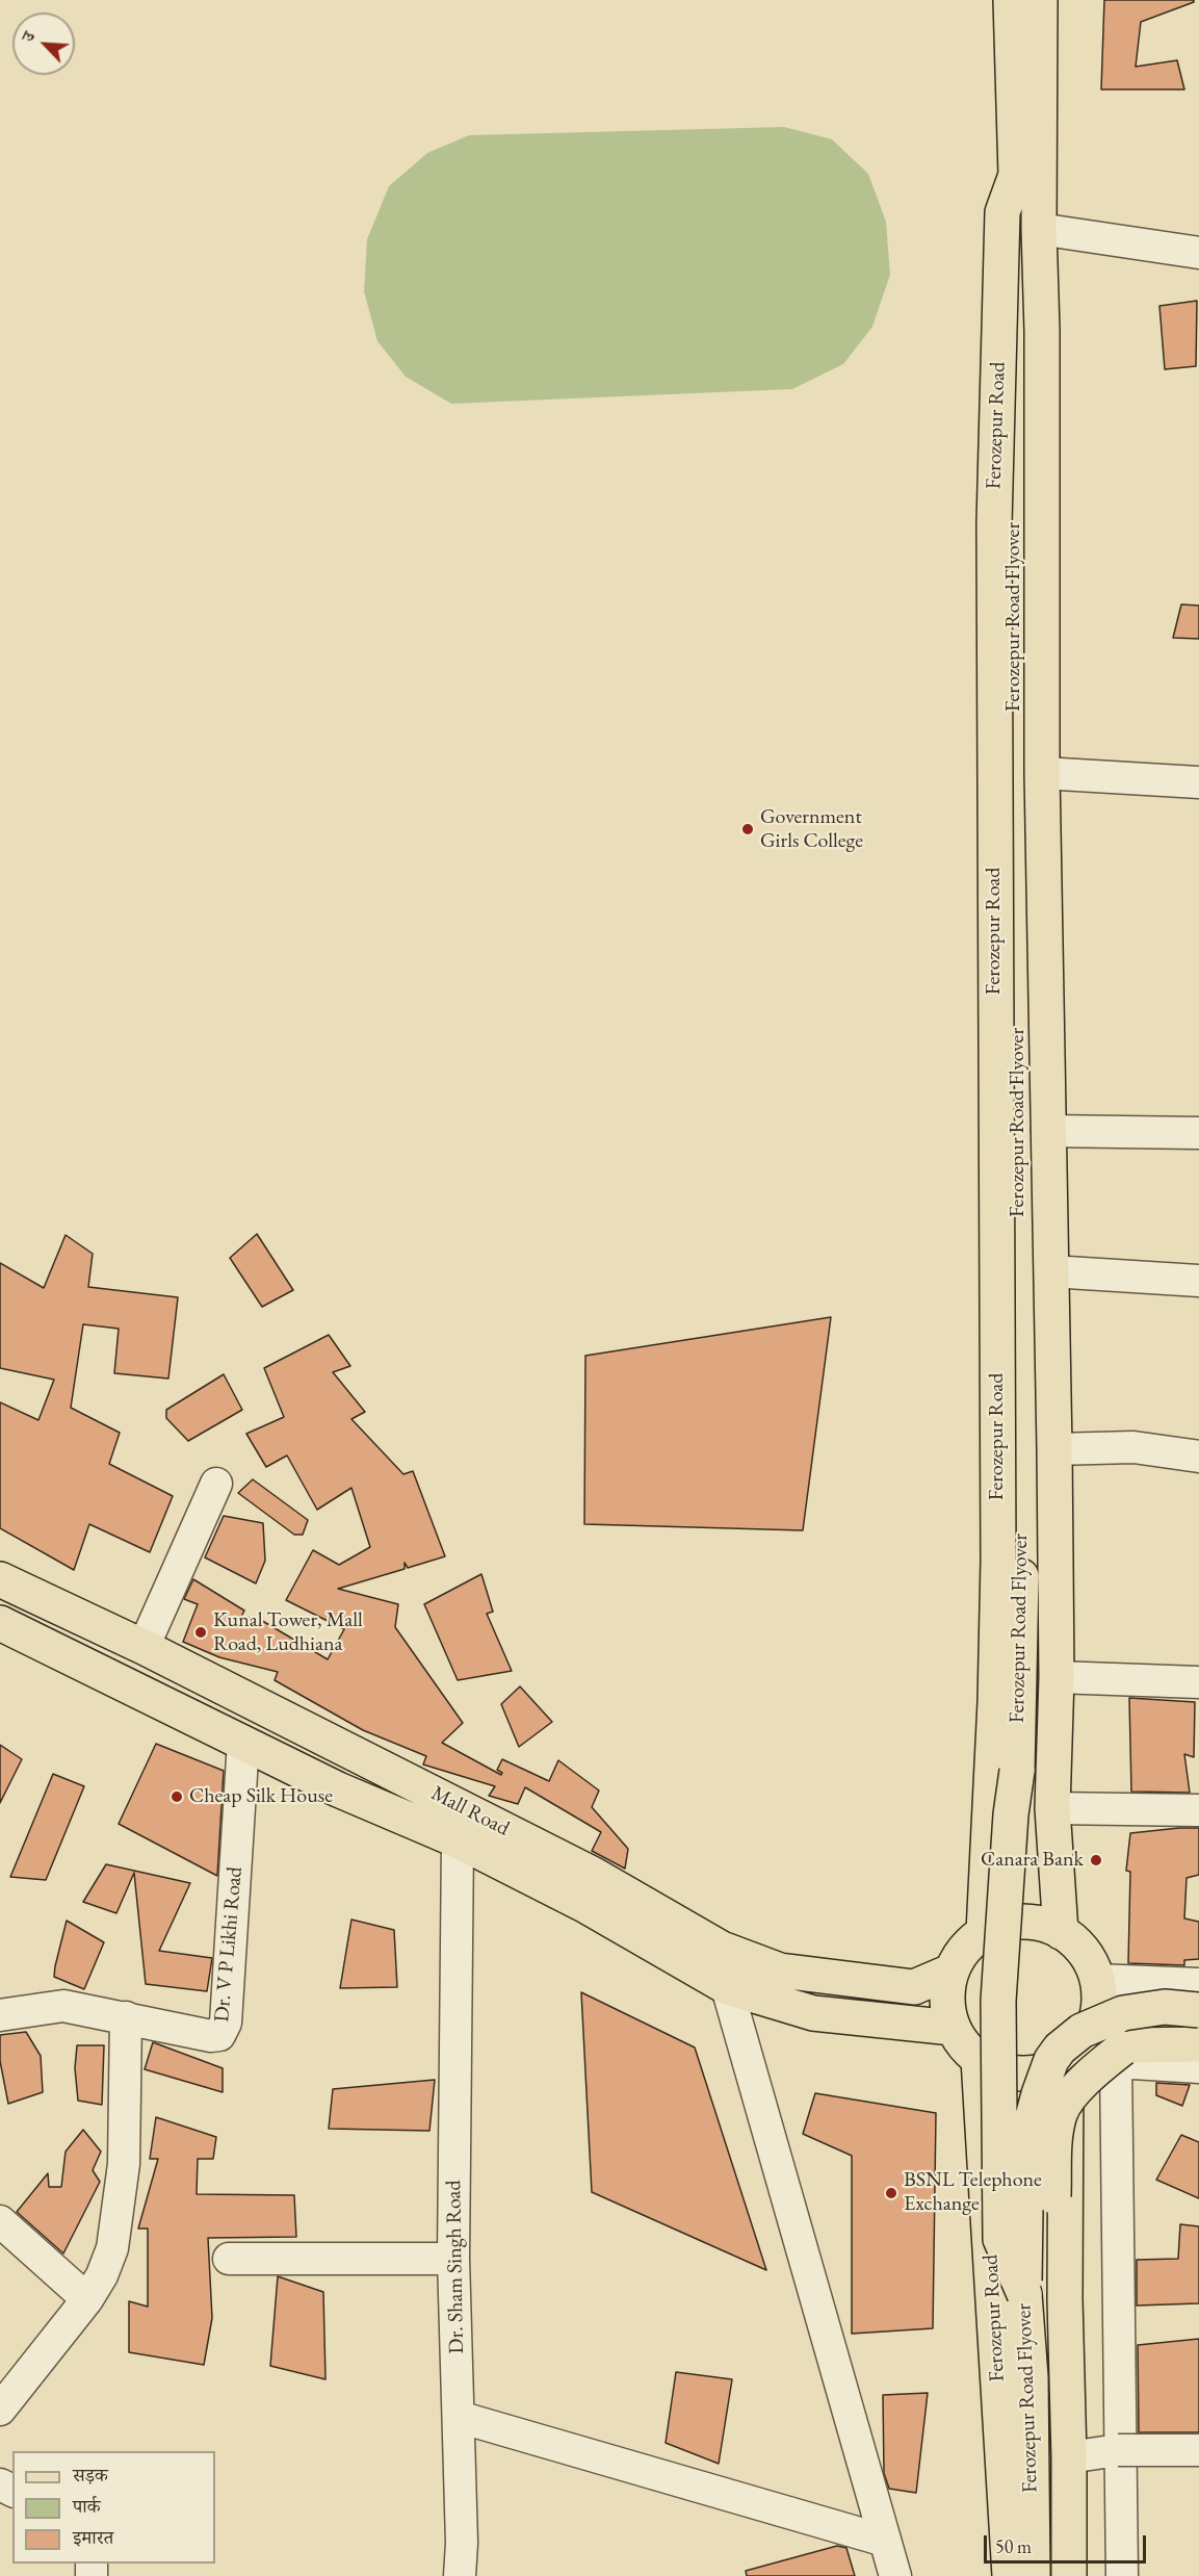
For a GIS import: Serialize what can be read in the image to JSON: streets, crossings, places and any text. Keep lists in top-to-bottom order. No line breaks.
{"streets":{"main road":["Ferozepur Road","Ferozepur Road Flyover","Mall Road"],"street":["Dr. V P Likhi Road","Dr. Sham Singh Road"]},"crossings":[["Ferozepur Road","Ferozepur Road Flyover"],["Mall Road","Dr. V P Likhi Road"],["Mall Road","Dr. Sham Singh Road"]],"places":["Government Girls College","Kunal Tower, Mall Road, Ludhiana","Cheap Silk House","Canara Bank","BSNL Telephone Exchange"],"legend":["सड़क","पार्क","इमारत"],"scale_bar":"50 m","north":"top left"}
